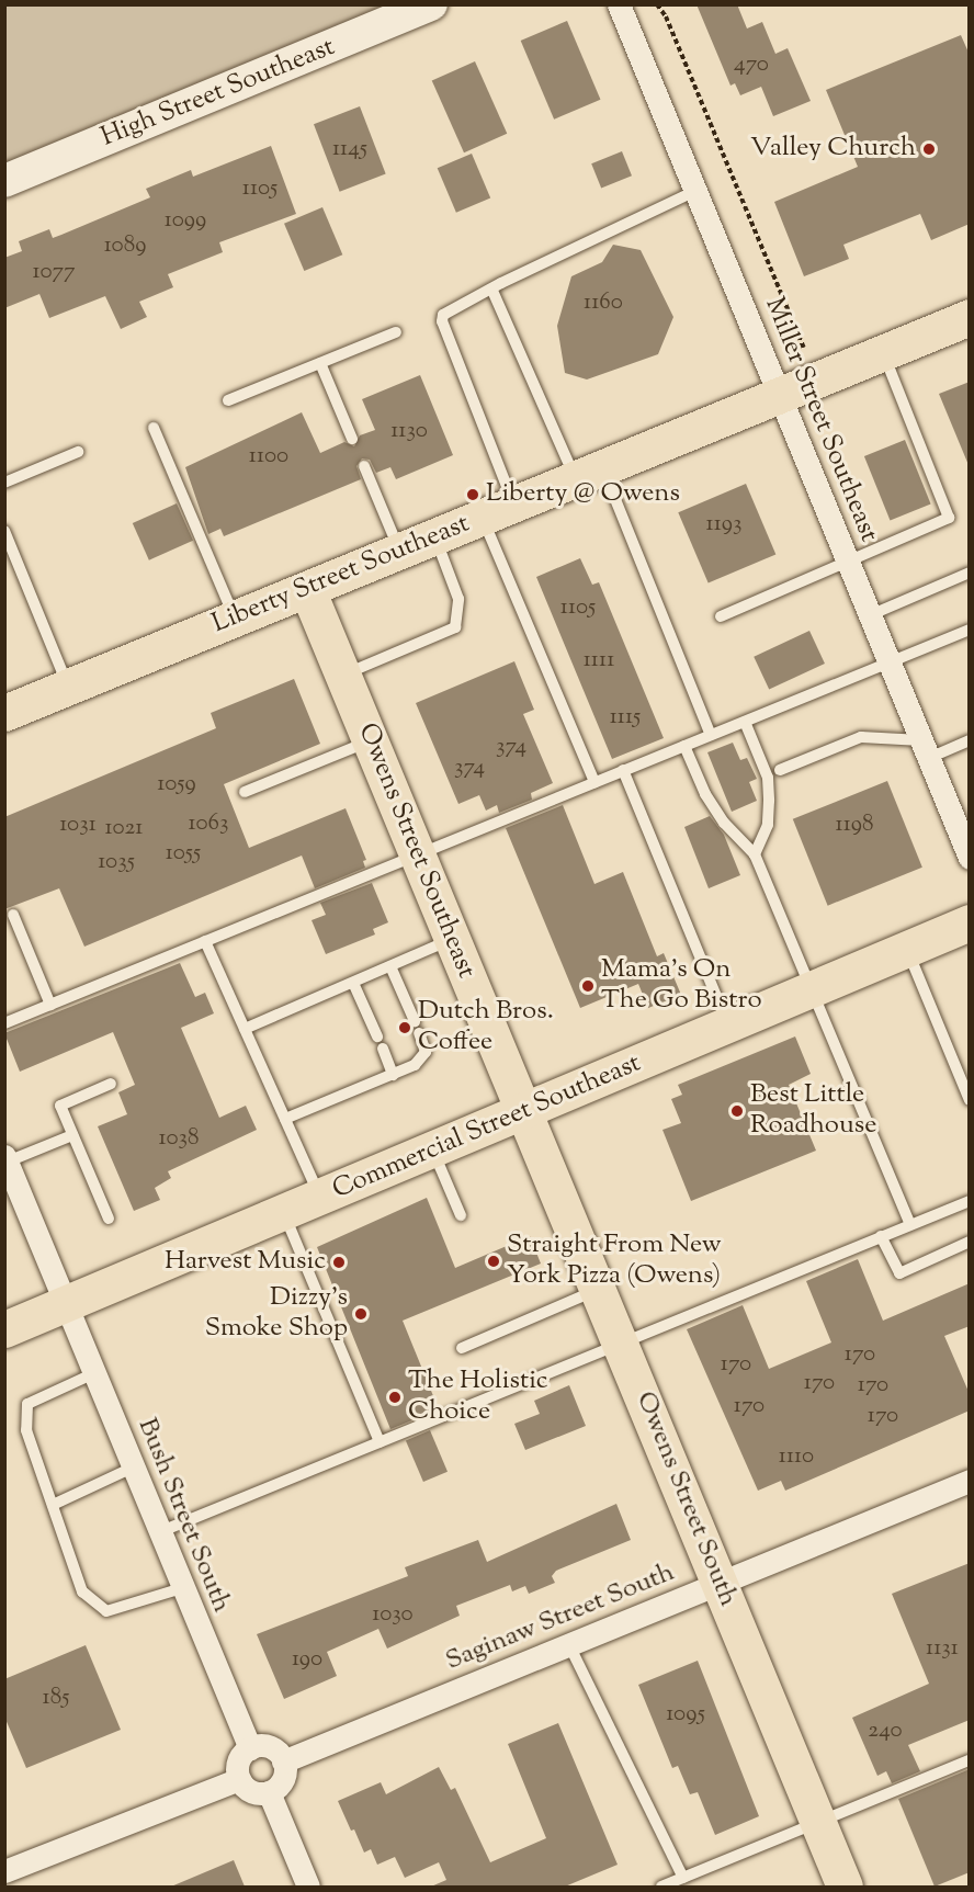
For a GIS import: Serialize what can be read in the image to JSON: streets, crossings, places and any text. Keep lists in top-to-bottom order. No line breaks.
{"streets":{"main road":["Liberty Street Southeast","Owens Street Southeast","Commercial Street Southeast","Owens Street South"],"street":["High Street Southeast","Miller Street Southeast","Bush Street South","Saginaw Street South"]},"crossings":[["Miller Street Southeast","Liberty Street Southeast"],["Liberty Street Southeast","Owens Street Southeast"],["Owens Street Southeast","Commercial Street Southeast"],["Owens Street Southeast","Owens Street South"],["Commercial Street Southeast","Owens Street South"],["Commercial Street Southeast","Bush Street South"],["Owens Street South","Saginaw Street South"],["Bush Street South","Saginaw Street South"]],"places":["Valley Church","Liberty @ Owens","Mama's On The Go Bistro","Dutch Bros. Coffee","Best Little Roadhouse","Straight From New York Pizza (Owens)","Harvest Music","Dizzy's Smoke Shop","The Holistic Choice"],"house_numbers":["470","1145","1105","1099","1089","1077","1160","1130","1100","1193","1105","1111","1115","374","374","1059","1063","1031","1198","1021","1055","1035","1038","170","170","170","170","170","170","1110","1030","1131","190","185","1095","240"]}
